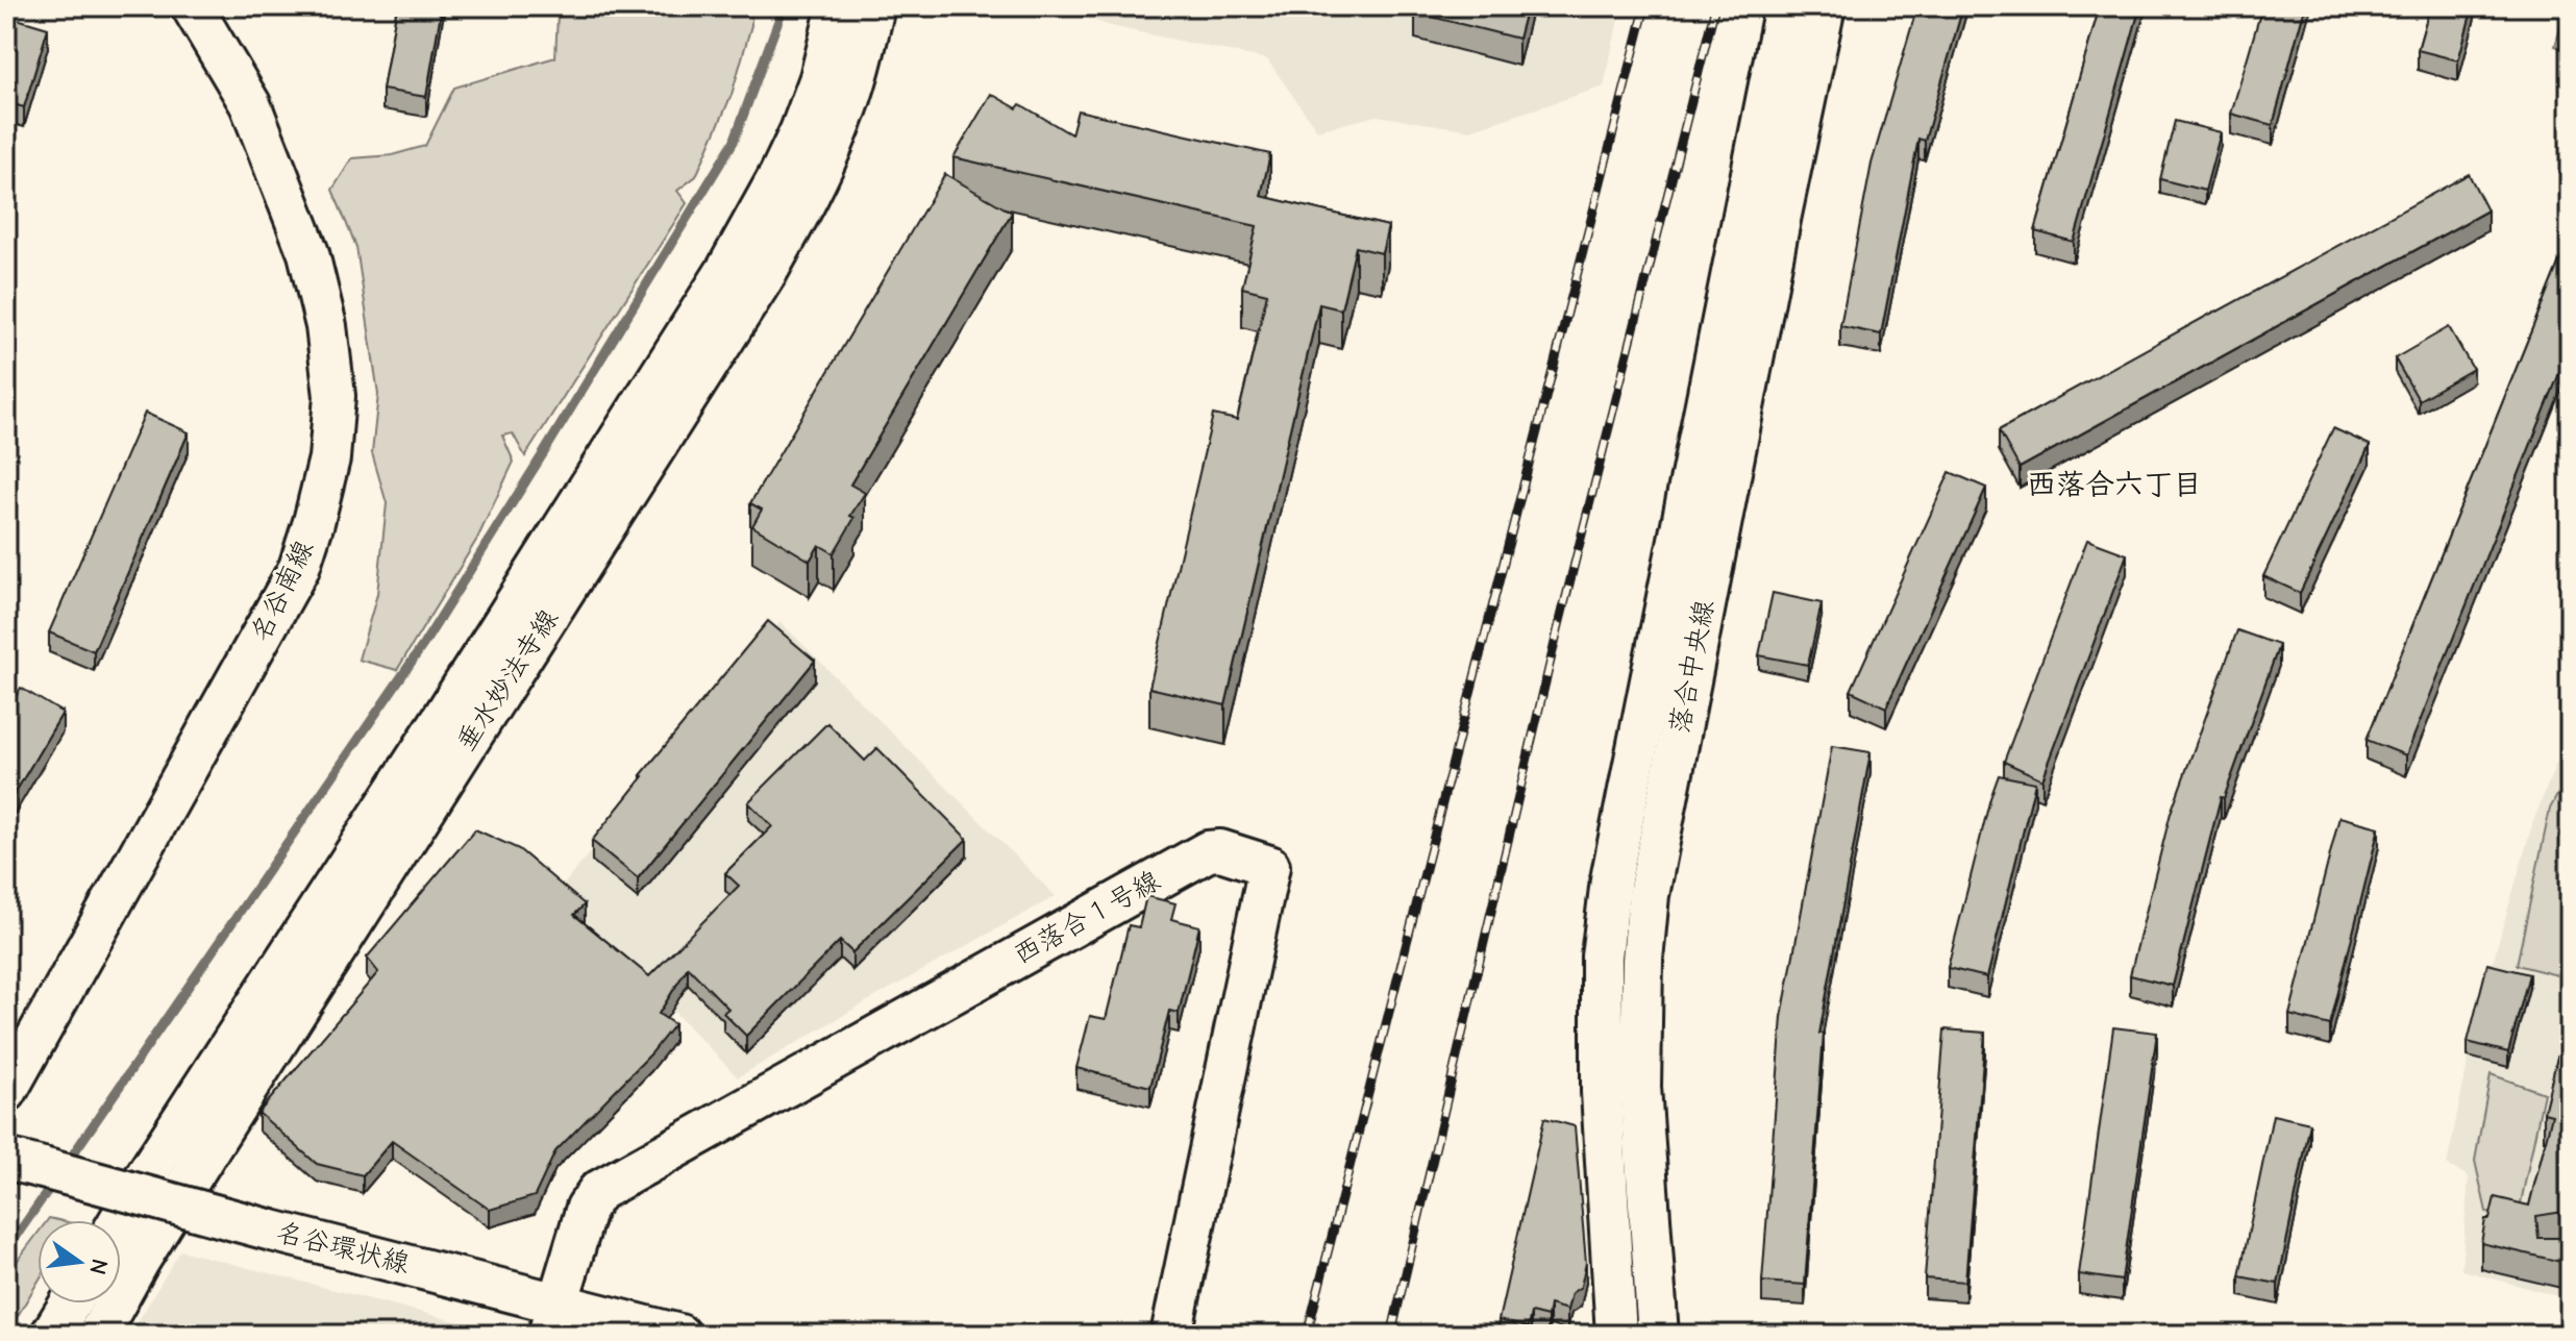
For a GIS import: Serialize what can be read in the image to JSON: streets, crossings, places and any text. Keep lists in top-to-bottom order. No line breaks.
{"streets":{"street":["名谷南線","落合中央線","垂水妙法寺線","西落合１号線","名谷環状線"]},"crossings":[["西落合１号線","名谷環状線"]],"districts":["西落合六丁目"],"north":"right"}
